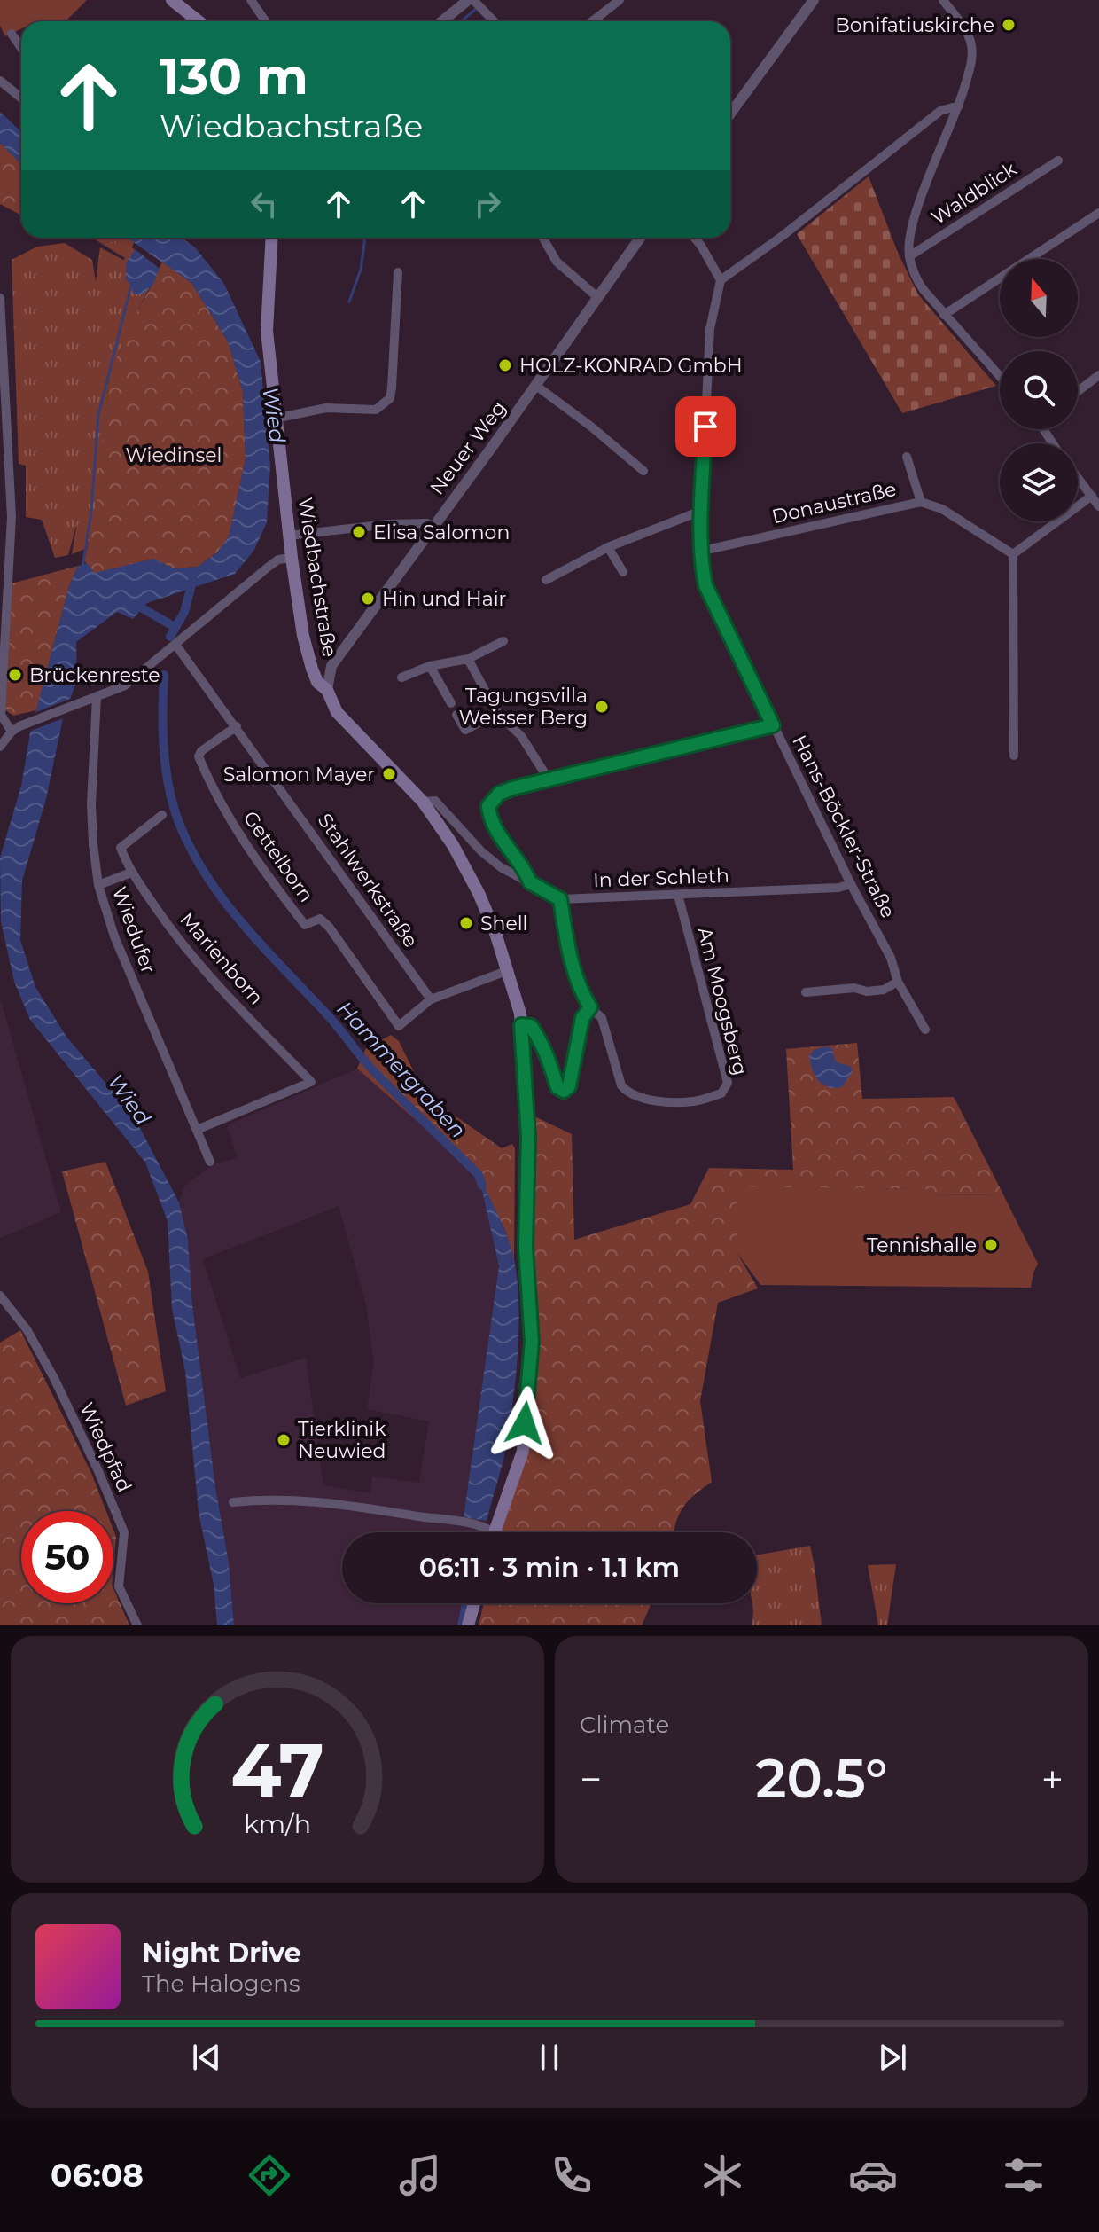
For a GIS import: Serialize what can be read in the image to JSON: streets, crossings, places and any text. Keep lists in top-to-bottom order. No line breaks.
{"streets":{"main road":["Wiedbachstraße"],"street":["Waldblick","Neuer Weg","Donaustraße","Hans-Böckler-Straße","Gettelborn","In der Schleth","Stahlwerkstraße","Wiedufer","Marienborn","Am Moogsberg","Wiedpfad"]},"crossings":[["Neuer Weg","Wiedbachstraße"],["Donaustraße","Hans-Böckler-Straße"],["Hans-Böckler-Straße","In der Schleth"],["Gettelborn","Stahlwerkstraße"],["In der Schleth","Am Moogsberg"],["Wiedufer","Marienborn"]],"water":["Wied","Hammergraben"],"parks":["Wiedinsel"],"places":["Bonifatiuskirche","HOLZ-KONRAD GmbH","Elisa Salomon","Hin und Hair","Brückenreste","Tagungsvilla Weisser Berg","Salomon Mayer","Shell","Tennishalle","Tierklinik Neuwied"],"north":"top","page":{"turn":["130 m","Wiedbachstraße"],"limit":"50","trip":"06:11 · 3 min · 1.1 km","tile":"Climate","heat":["−","20.5°","+"],"song":["Night Drive","The Halogens"],"tabs":"06:08","gauge":["47","km/h"]}}
